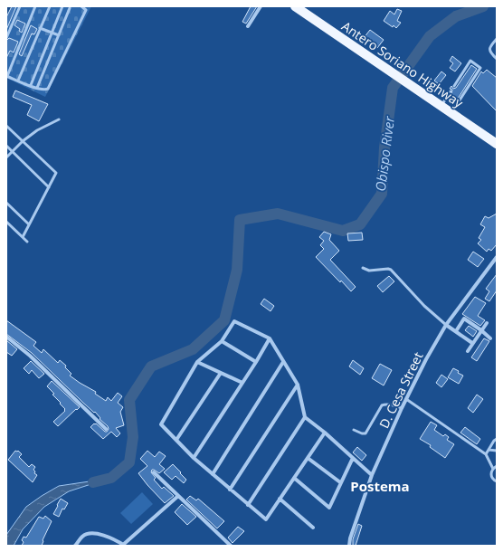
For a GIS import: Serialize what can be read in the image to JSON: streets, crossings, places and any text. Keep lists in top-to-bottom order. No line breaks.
{"streets":{"main road":["Antero Soriano Highway"],"street":["D. Cesa Street"]},"districts":["Postema"],"water":["Obispo River"]}
